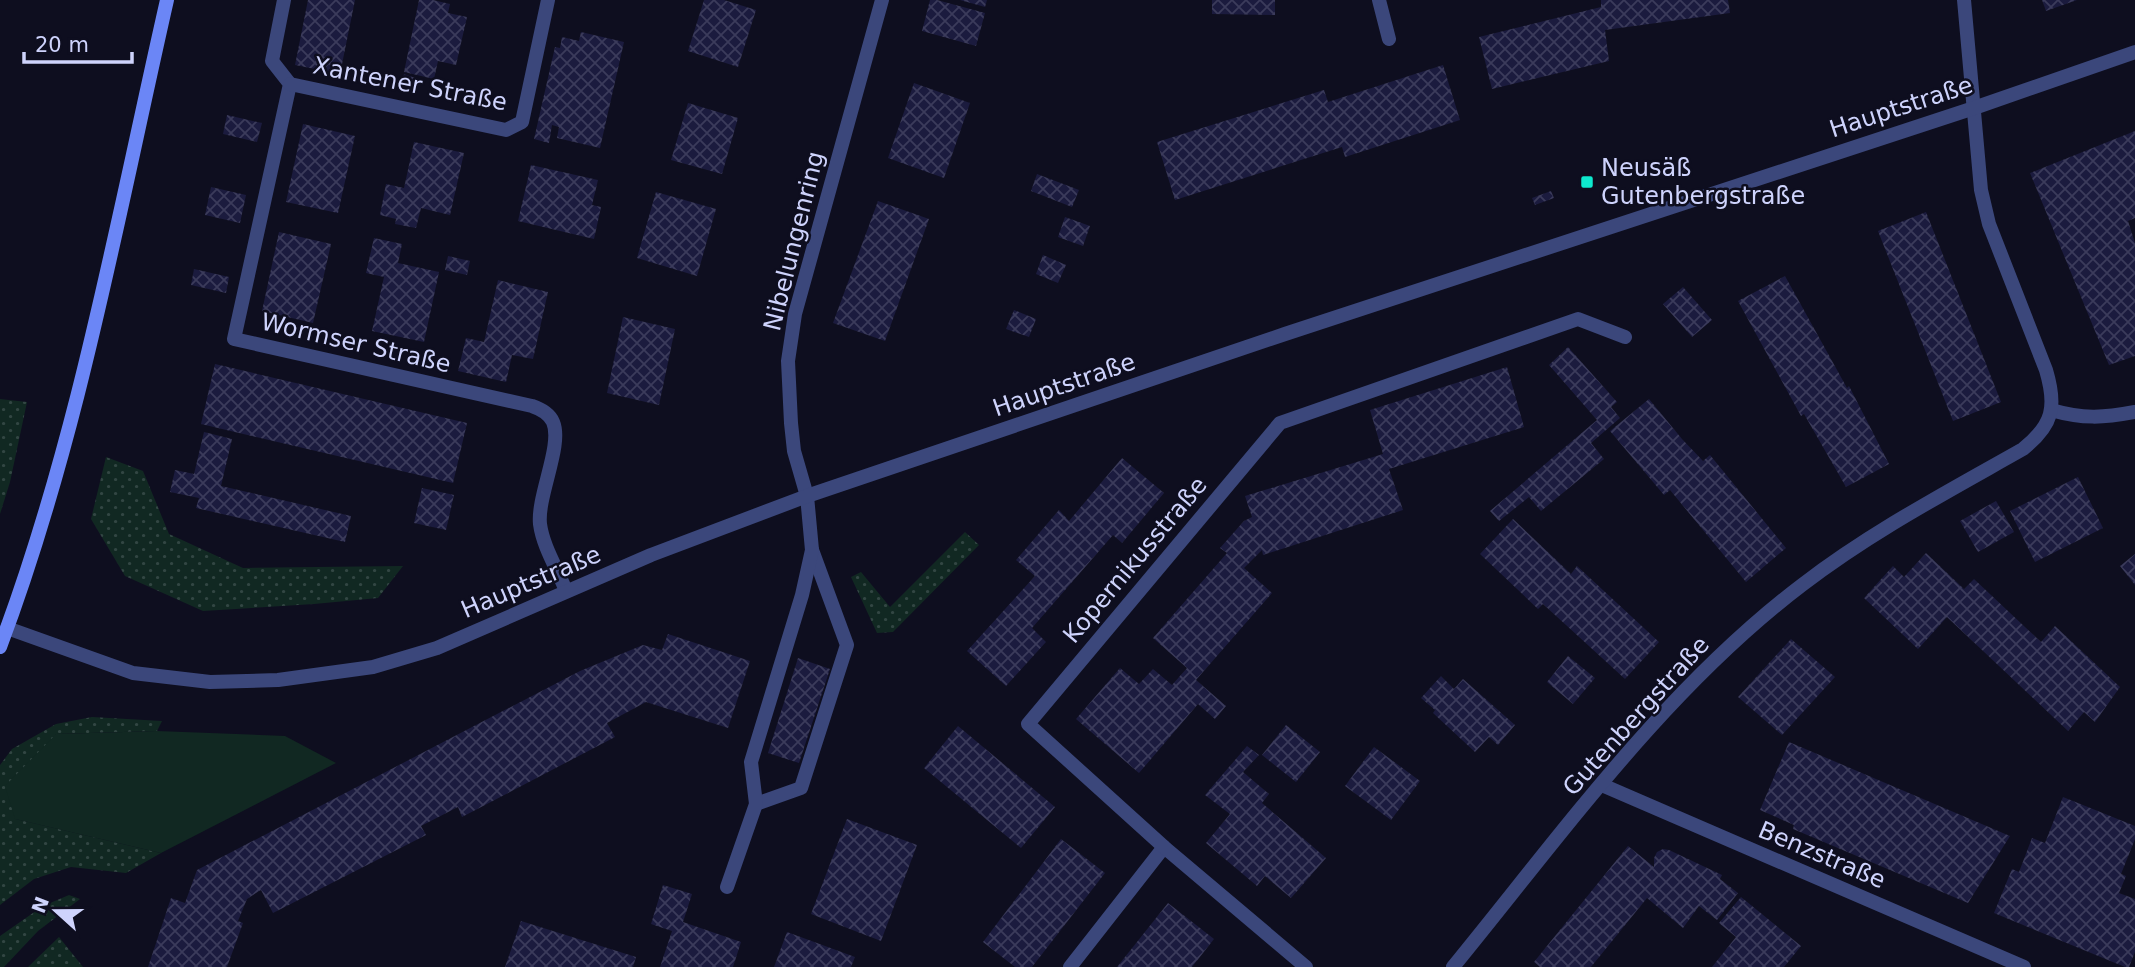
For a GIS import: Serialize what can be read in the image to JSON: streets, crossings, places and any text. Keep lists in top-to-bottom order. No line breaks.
{"streets":{"street":["Xantener Straße","Hauptstraße","Nibelungenring","Wormser Straße","Kopernikusstraße","Gutenbergstraße","Benzstraße"]},"crossings":[["Xantener Straße","Wormser Straße"],["Hauptstraße","Nibelungenring"],["Hauptstraße","Wormser Straße"],["Gutenbergstraße","Benzstraße"]],"places":{"transit":["Neusäß Gutenbergstraße"]},"scale_bar":"20 m","north":"left"}
